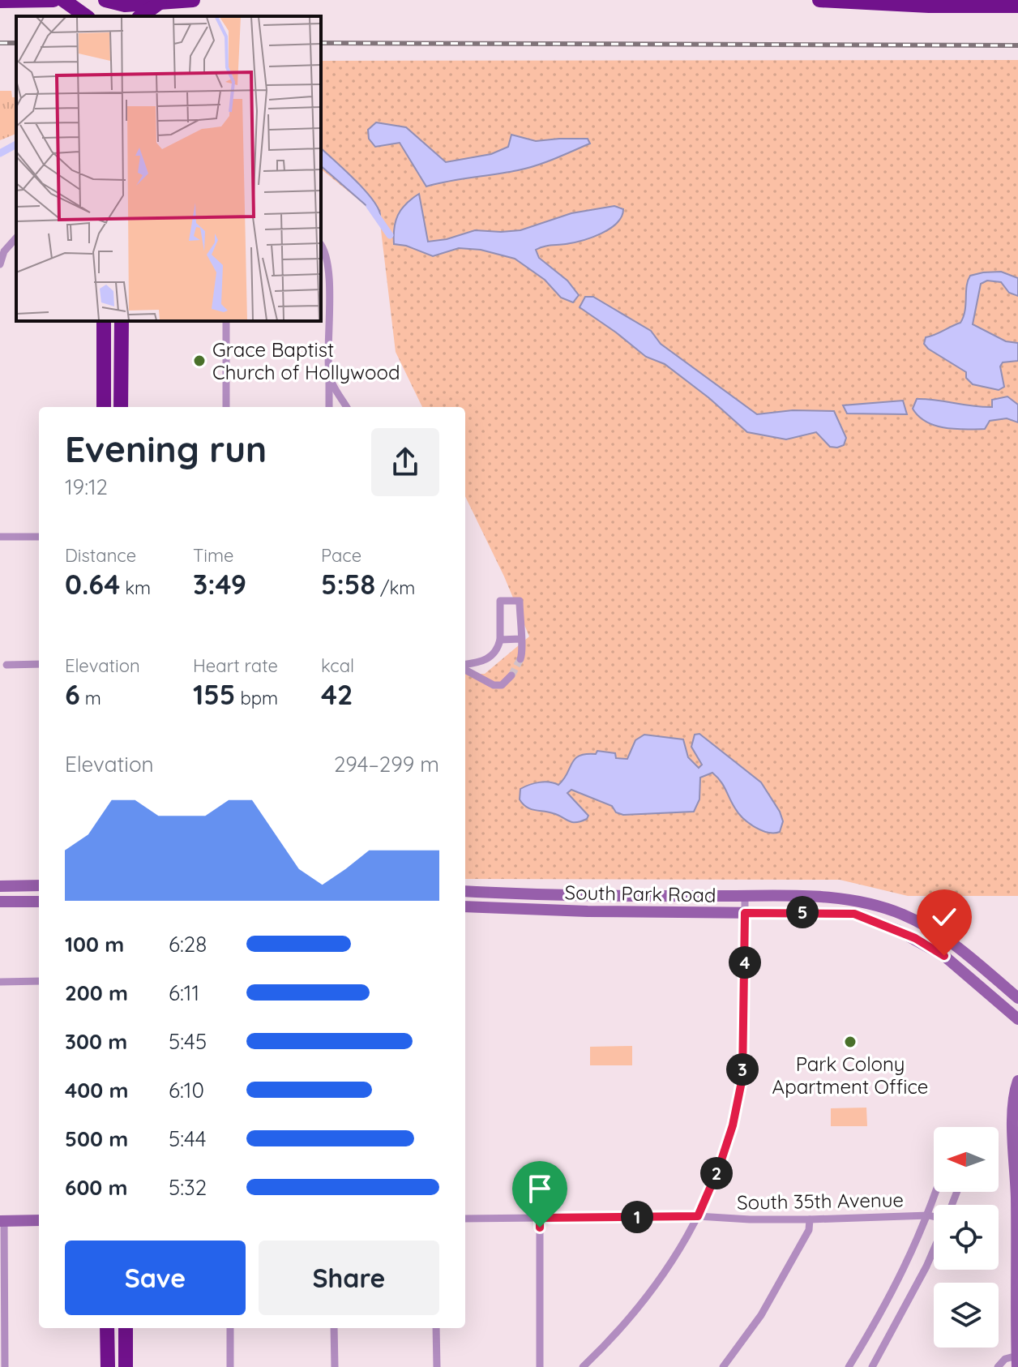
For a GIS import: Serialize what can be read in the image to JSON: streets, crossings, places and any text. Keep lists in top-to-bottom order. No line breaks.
{"streets":{"street":["South Park Road","South 35th Avenue"]},"places":["Grace Baptist Church of Hollywood","Park Colony Apartment Office"],"north":"left","page":{"heading":["Evening run","19:12"],"stats":[["Distance","0.64 km"],["Time","3:49"],["Pace","5:58 /km"],["Elevation","6 m"],["Heart rate","155 bpm"],["kcal","42"]],"chart":["Elevation","294–299 m"],"pins":["5","4","3","2","1"],"list":[{"name":"100 m","note":"6:28"},{"name":"200 m","note":"6:11"},{"name":"300 m","note":"5:45"},{"name":"400 m","note":"6:10"},{"name":"500 m","note":"5:44"},{"name":"600 m","note":"5:32"}],"buttons":["Save","Share"]}}
